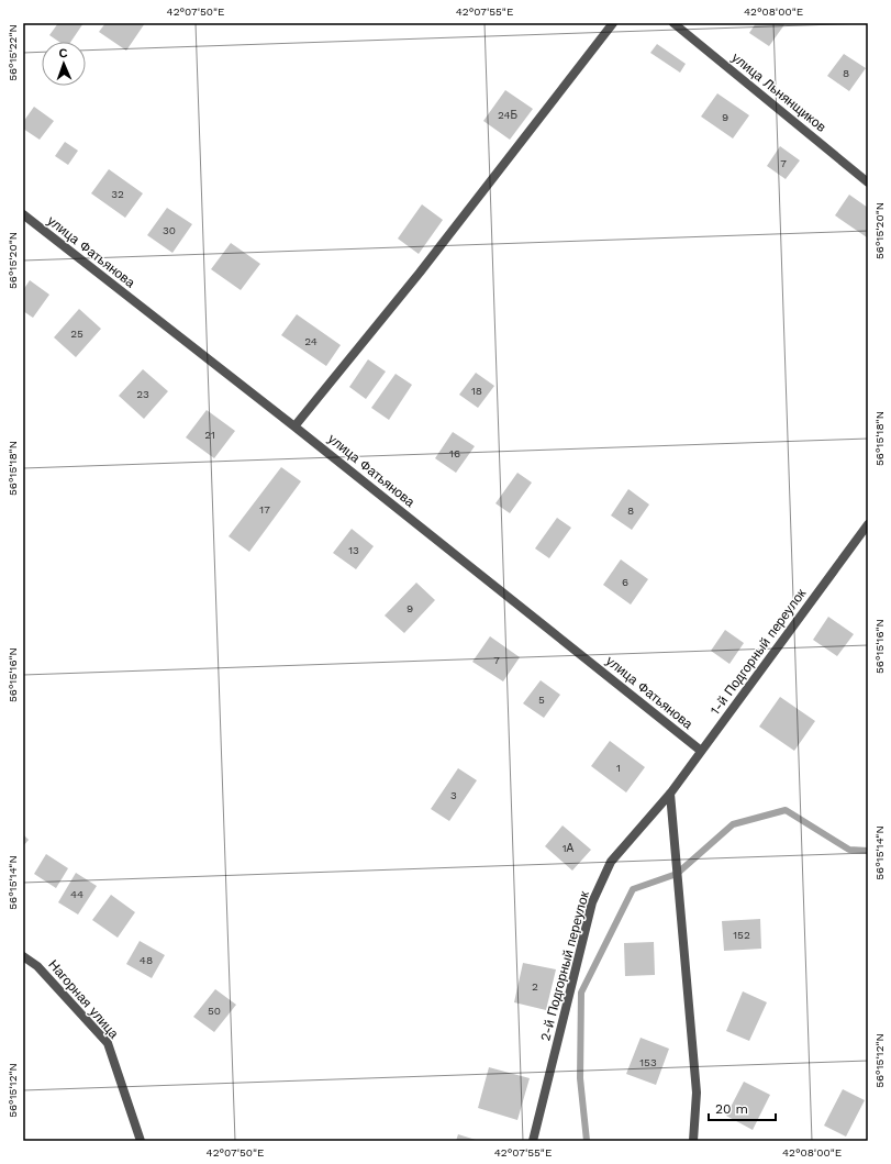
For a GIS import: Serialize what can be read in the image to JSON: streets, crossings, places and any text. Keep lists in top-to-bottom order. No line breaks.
{"streets":{"street":["улица Льнянщиков","улица Фатьянова","1-й Подгорный переулок","2-й Подгорный переулок","Нагорная улица"]},"crossings":[["улица Фатьянова","1-й Подгорный переулок"],["1-й Подгорный переулок","2-й Подгорный переулок"]],"house_numbers":["8","24Б","9","7","32","30","25","24","18","23","21","16","17","8","13","6","9","7","5","1","3","1А","44","152","48","2","50","153"],"scale_bar":"20 m","north":"top","coordinates":["42°07'50\"E","42°07'55\"E","42°08'00\"E","56°15'22\"N","56°15'20\"N","56°15'18\"N","56°15'16\"N","56°15'14\"N","56°15'12\"N"]}
